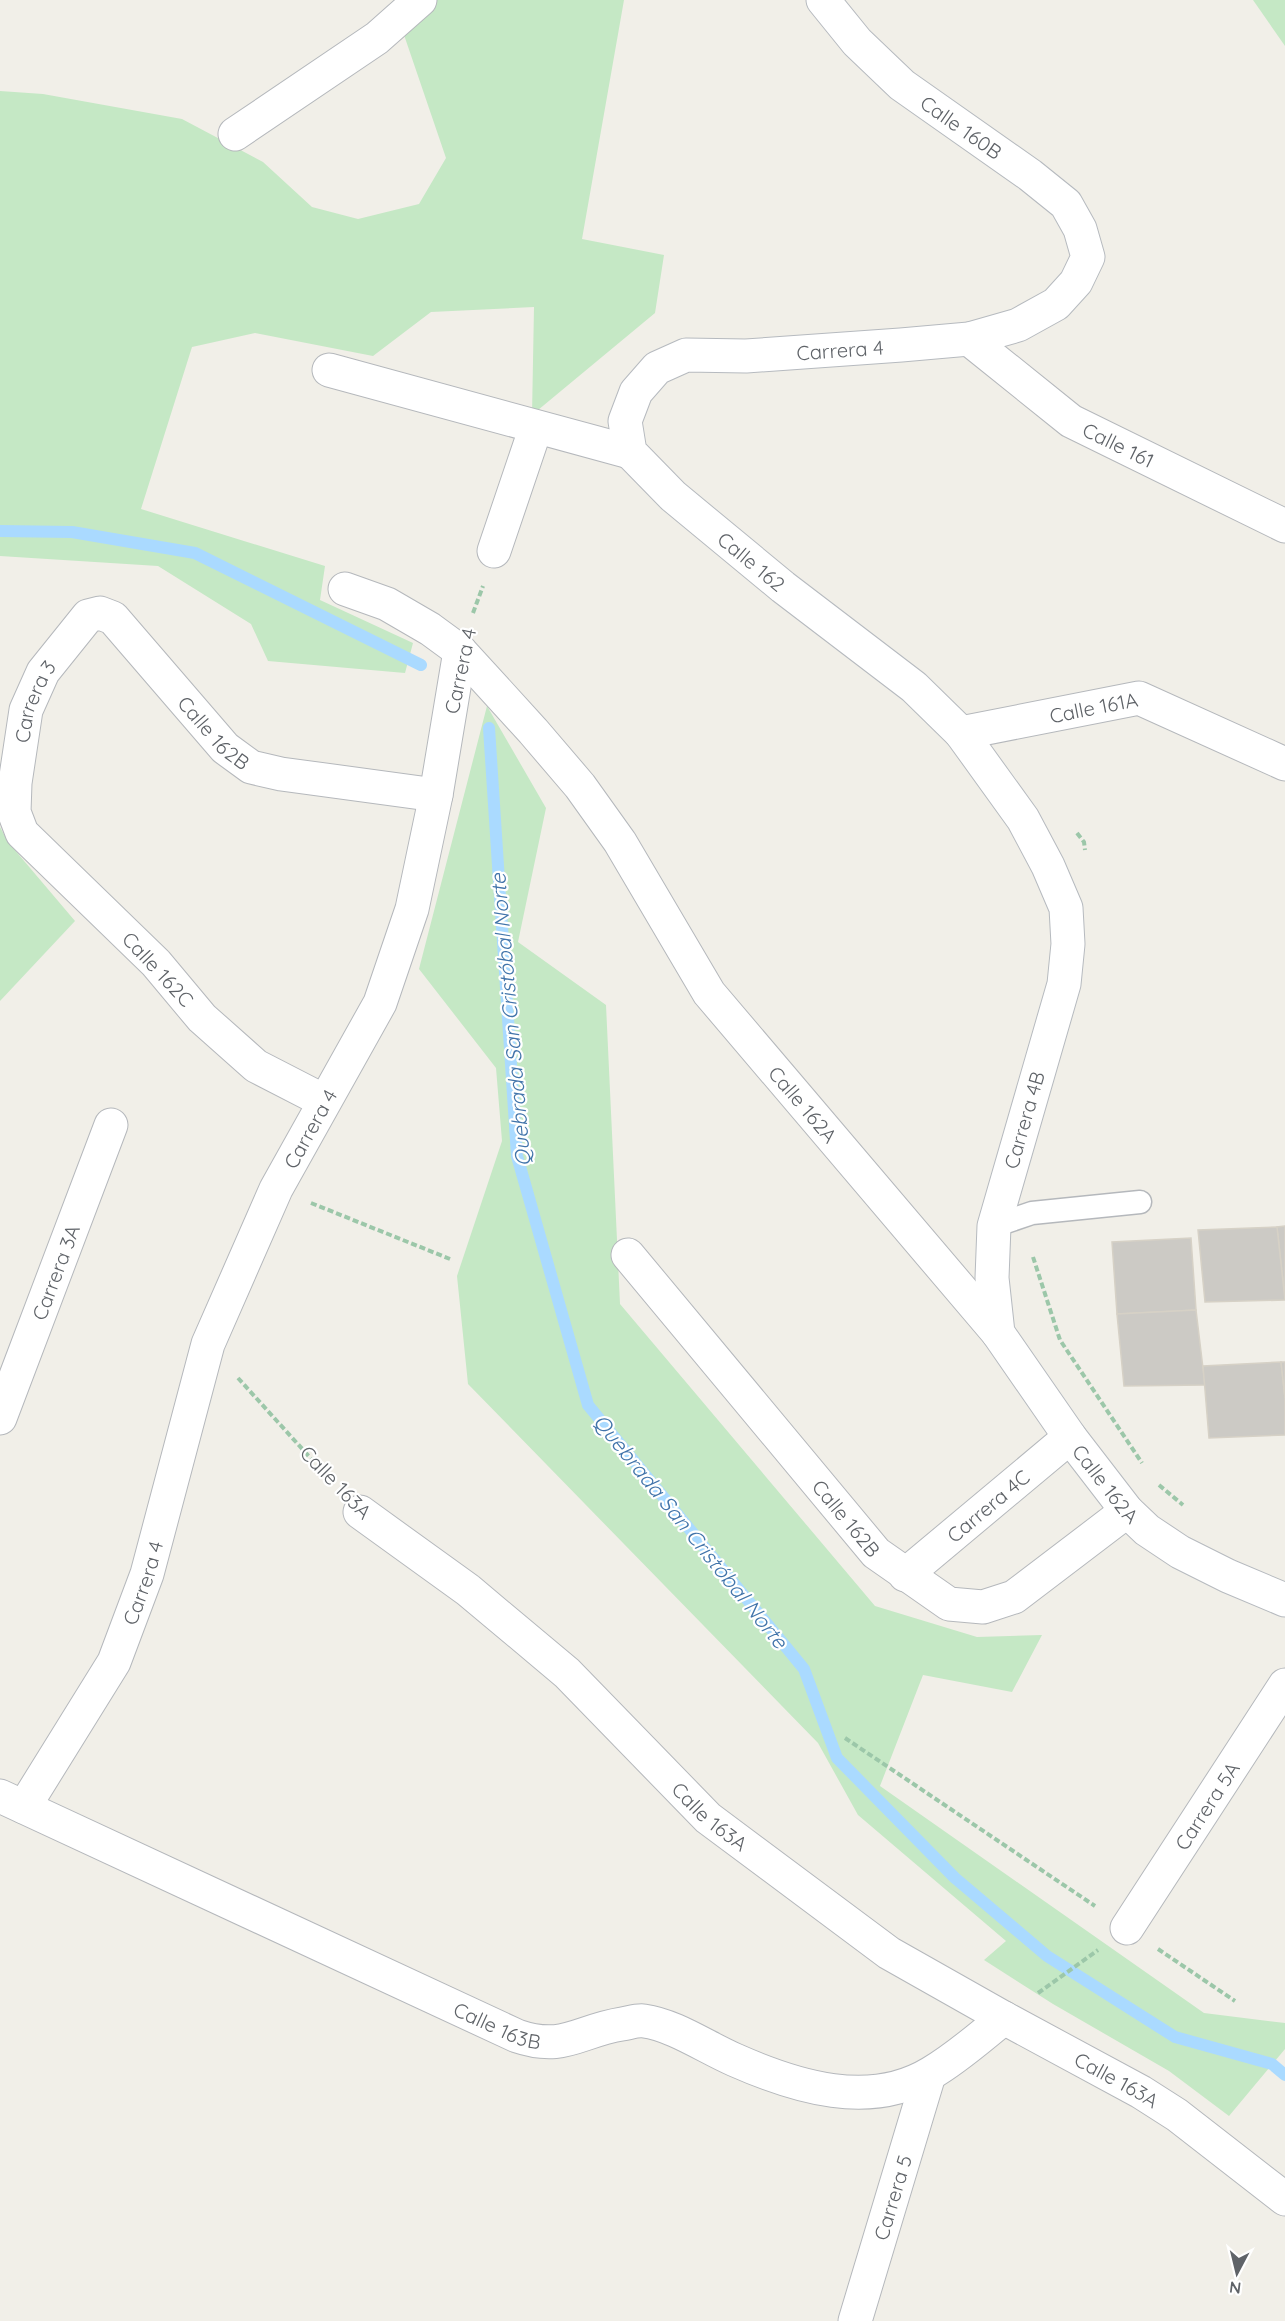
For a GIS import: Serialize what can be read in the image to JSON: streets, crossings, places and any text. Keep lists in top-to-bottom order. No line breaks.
{"streets":{"street":["Calle 160B","Carrera 4","Calle 161","Calle 162","Carrera 3","Calle 161A","Calle 162B","Calle 162C","Calle 162A","Carrera 4B","Carrera 3A","Calle 163A","Carrera 4C","Carrera 5A","Calle 163B","Carrera 5"]},"crossings":[["Calle 160B","Carrera 4"],["Carrera 4","Calle 161"],["Carrera 4","Calle 162"],["Carrera 4","Calle 162B"],["Carrera 4","Calle 162C"],["Carrera 4","Calle 162A"],["Carrera 4","Calle 163A"],["Carrera 4","Calle 163B"],["Calle 162","Calle 161A"],["Calle 162","Carrera 4B"],["Carrera 3","Calle 162B"],["Carrera 3","Calle 162C"],["Calle 162B","Calle 162A"],["Calle 162B","Carrera 4C"],["Calle 162A","Carrera 4B"],["Calle 162A","Carrera 4C"],["Calle 163A","Calle 163B"],["Calle 163B","Carrera 5"]],"water":["Quebrada San Cristóbal Norte"],"north":"bottom"}
